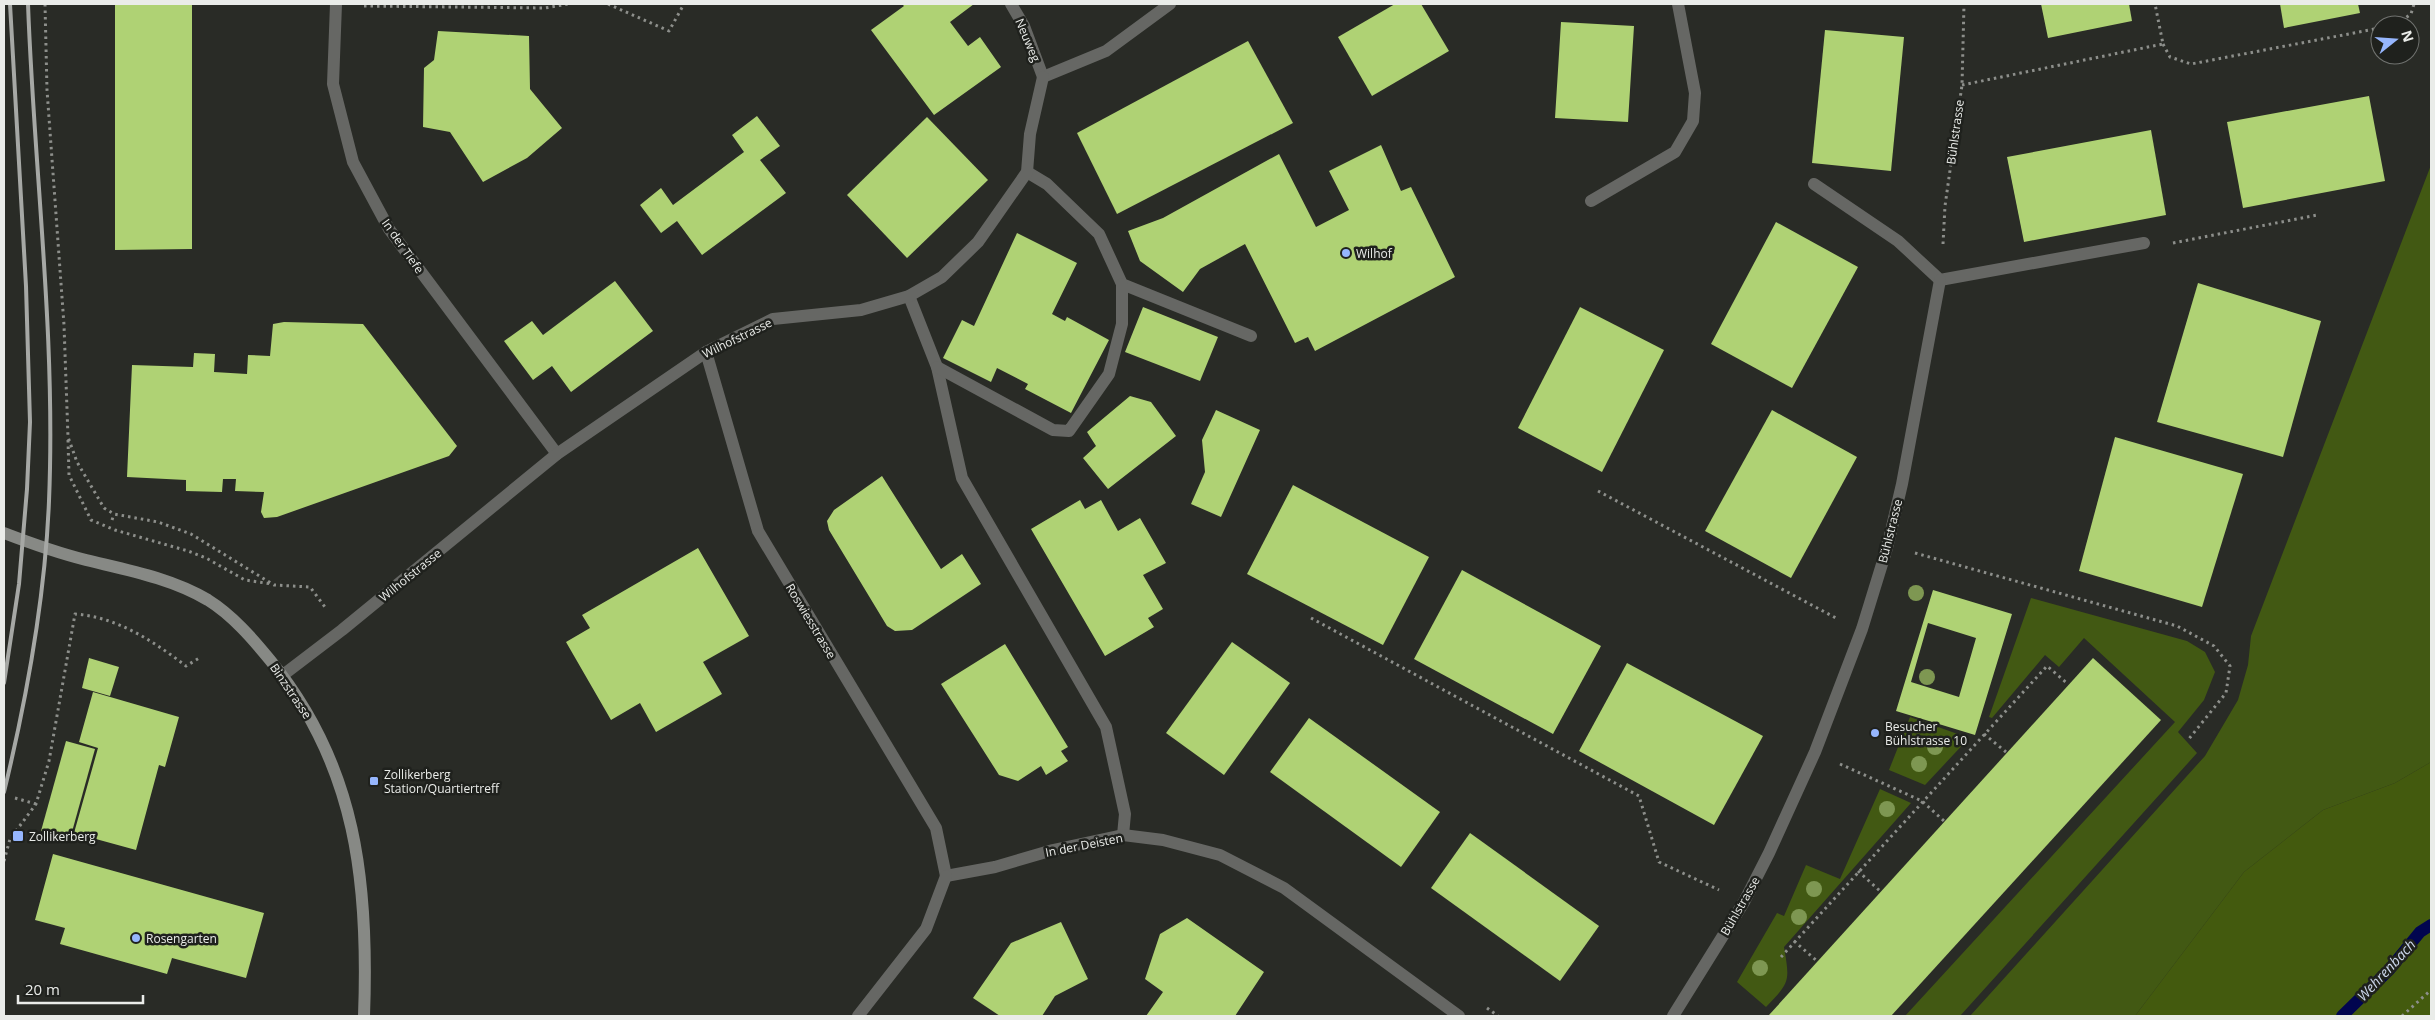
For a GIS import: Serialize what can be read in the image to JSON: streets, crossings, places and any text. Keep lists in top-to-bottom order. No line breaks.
{"streets":{"main road":["Binzstrasse"],"street":["Neuweg","Bühlstrasse","In der Tiefe","Wilhofstrasse","Roswiesstrasse","In der Deisten"]},"crossings":[["In der Tiefe","Wilhofstrasse"],["Wilhofstrasse","Roswiesstrasse"],["Wilhofstrasse","Binzstrasse"],["Roswiesstrasse","In der Deisten"]],"water":["Wehrenbach"],"places":{"other":["Wilhof","Besucher Bühlstrasse 10","Rosengarten"],"transit":["Zollikerberg Station/Quartiertreff","Zollikerberg"]},"scale_bar":"20 m","north":"right"}
